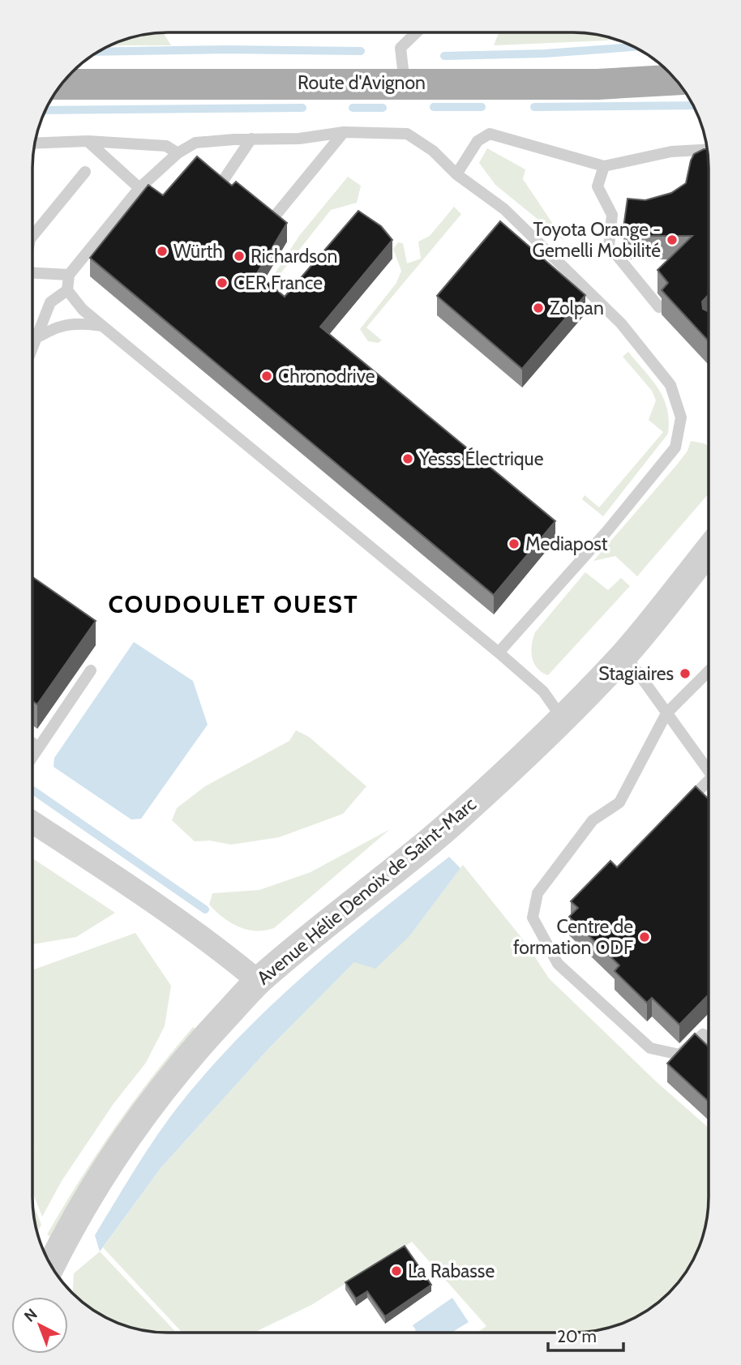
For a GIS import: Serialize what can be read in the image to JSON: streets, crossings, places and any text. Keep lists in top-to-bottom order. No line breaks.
{"streets":{"main road":["Route d'Avignon"],"street":["Avenue Hélie Denoix de Saint-Marc"]},"districts":["COUDOULET OUEST"],"places":["Toyota Orange - Gemelli Mobilité","Würth","Richardson","CER France","Zolpan","Chronodrive","Yesss Électrique","Mediapost","Stagiaires","Centre de formation ODF","La Rabasse"],"scale_bar":"20 m","north":"top left"}
